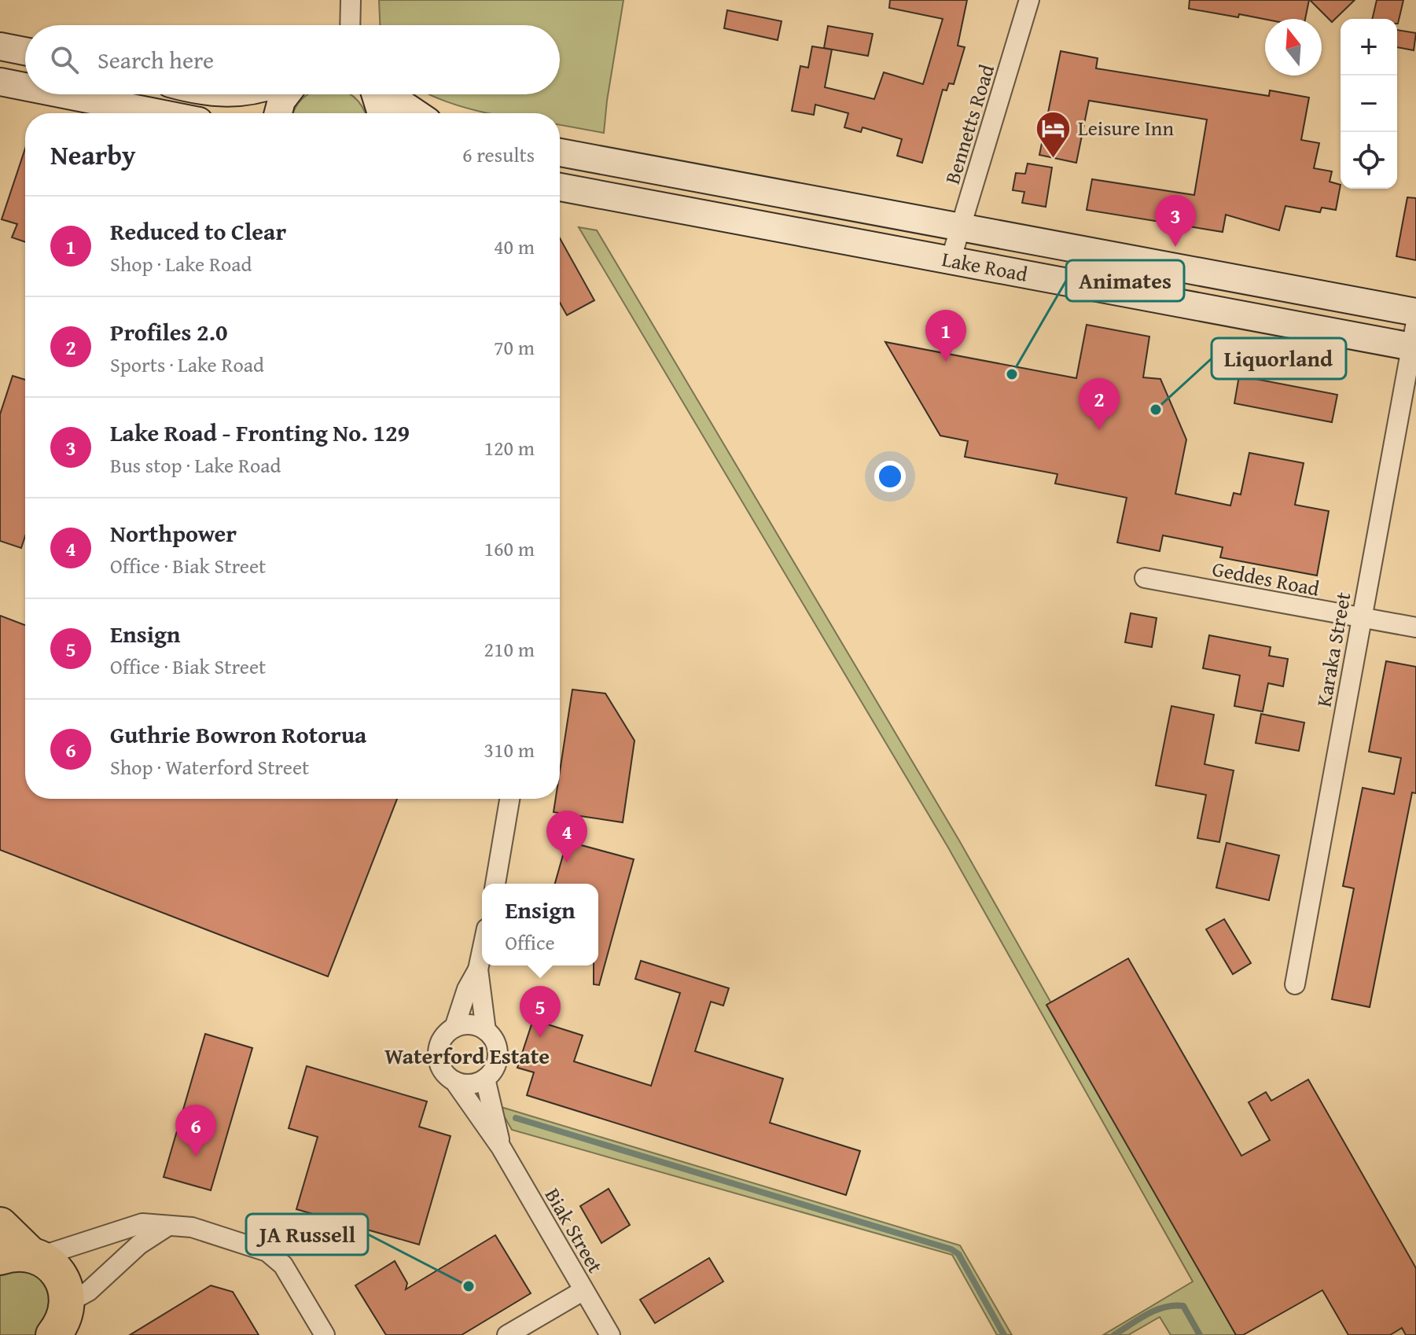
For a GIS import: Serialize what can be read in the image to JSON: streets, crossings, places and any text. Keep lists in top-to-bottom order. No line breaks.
{"streets":{"main road":["Lake Road"],"street":["Bennetts Road","Geddes Road","Karaka Street","Biak Street"]},"crossings":[["Bennetts Road","Lake Road"],["Lake Road","Karaka Street"],["Geddes Road","Karaka Street"]],"districts":["Waterford Estate"],"places":{"hotel":["Leisure Inn"],"other":["Animates","Liquorland","JA Russell"]},"north":"top","page":{"map_buttons":["+","−"],"search":"Search here","heading":["Nearby","6 results"],"pins":["3","1","2","4","5","6"],"list":[{"mark":"1","name":"Reduced to Clear","note":"Shop · Lake Road","value":"40 m"},{"mark":"2","name":"Profiles 2.0","note":"Sports · Lake Road","value":"70 m"},{"mark":"3","name":"Lake Road - Fronting No. 129","note":"Bus stop · Lake Road","value":"120 m"},{"mark":"4","name":"Northpower","note":"Office · Biak Street","value":"160 m"},{"mark":"5","name":"Ensign","note":"Office · Biak Street","value":"210 m"},{"mark":"6","name":"Guthrie Bowron Rotorua","note":"Shop · Waterford Street","value":"310 m"}],"popup":["Ensign","Office"]}}
